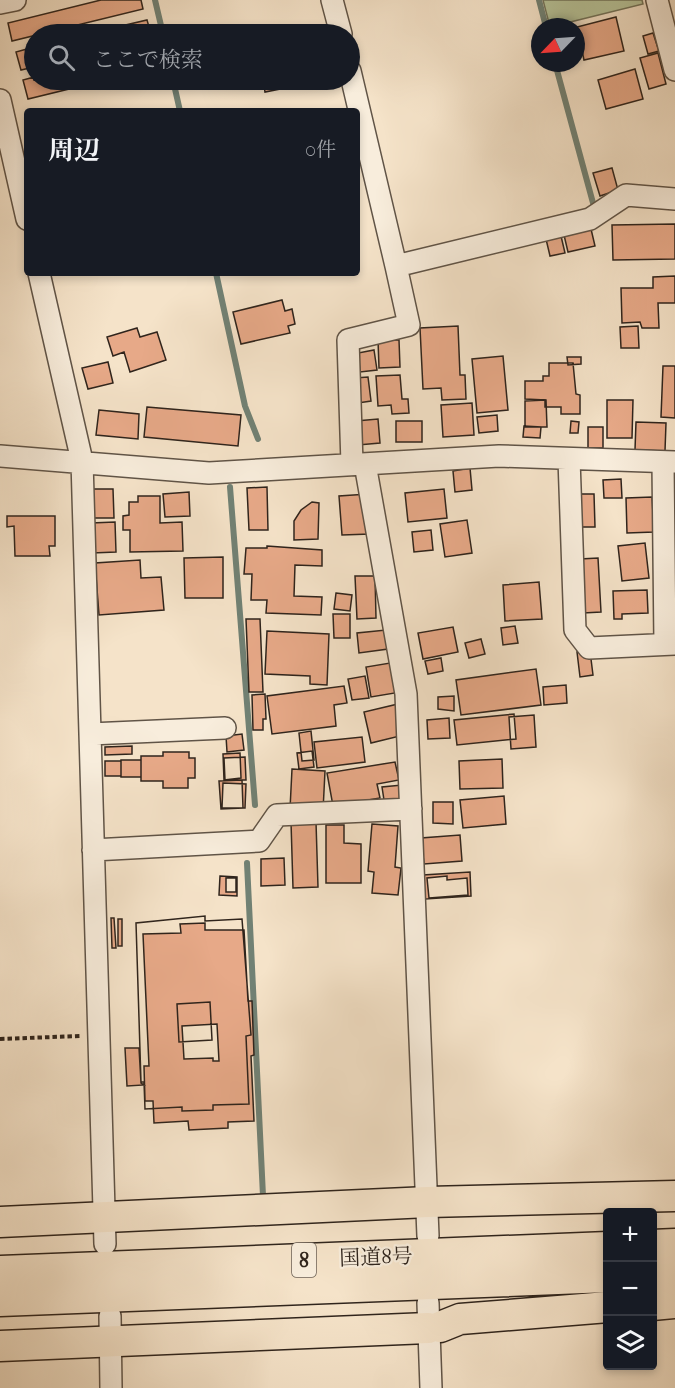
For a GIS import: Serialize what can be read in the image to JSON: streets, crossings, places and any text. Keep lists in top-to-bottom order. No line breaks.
{"streets":{"highway":["国道8号","8"]},"north":"bottom left","page":{"search":"ここで検索","heading":["周辺","0件"],"map_buttons":["+","−"]}}
